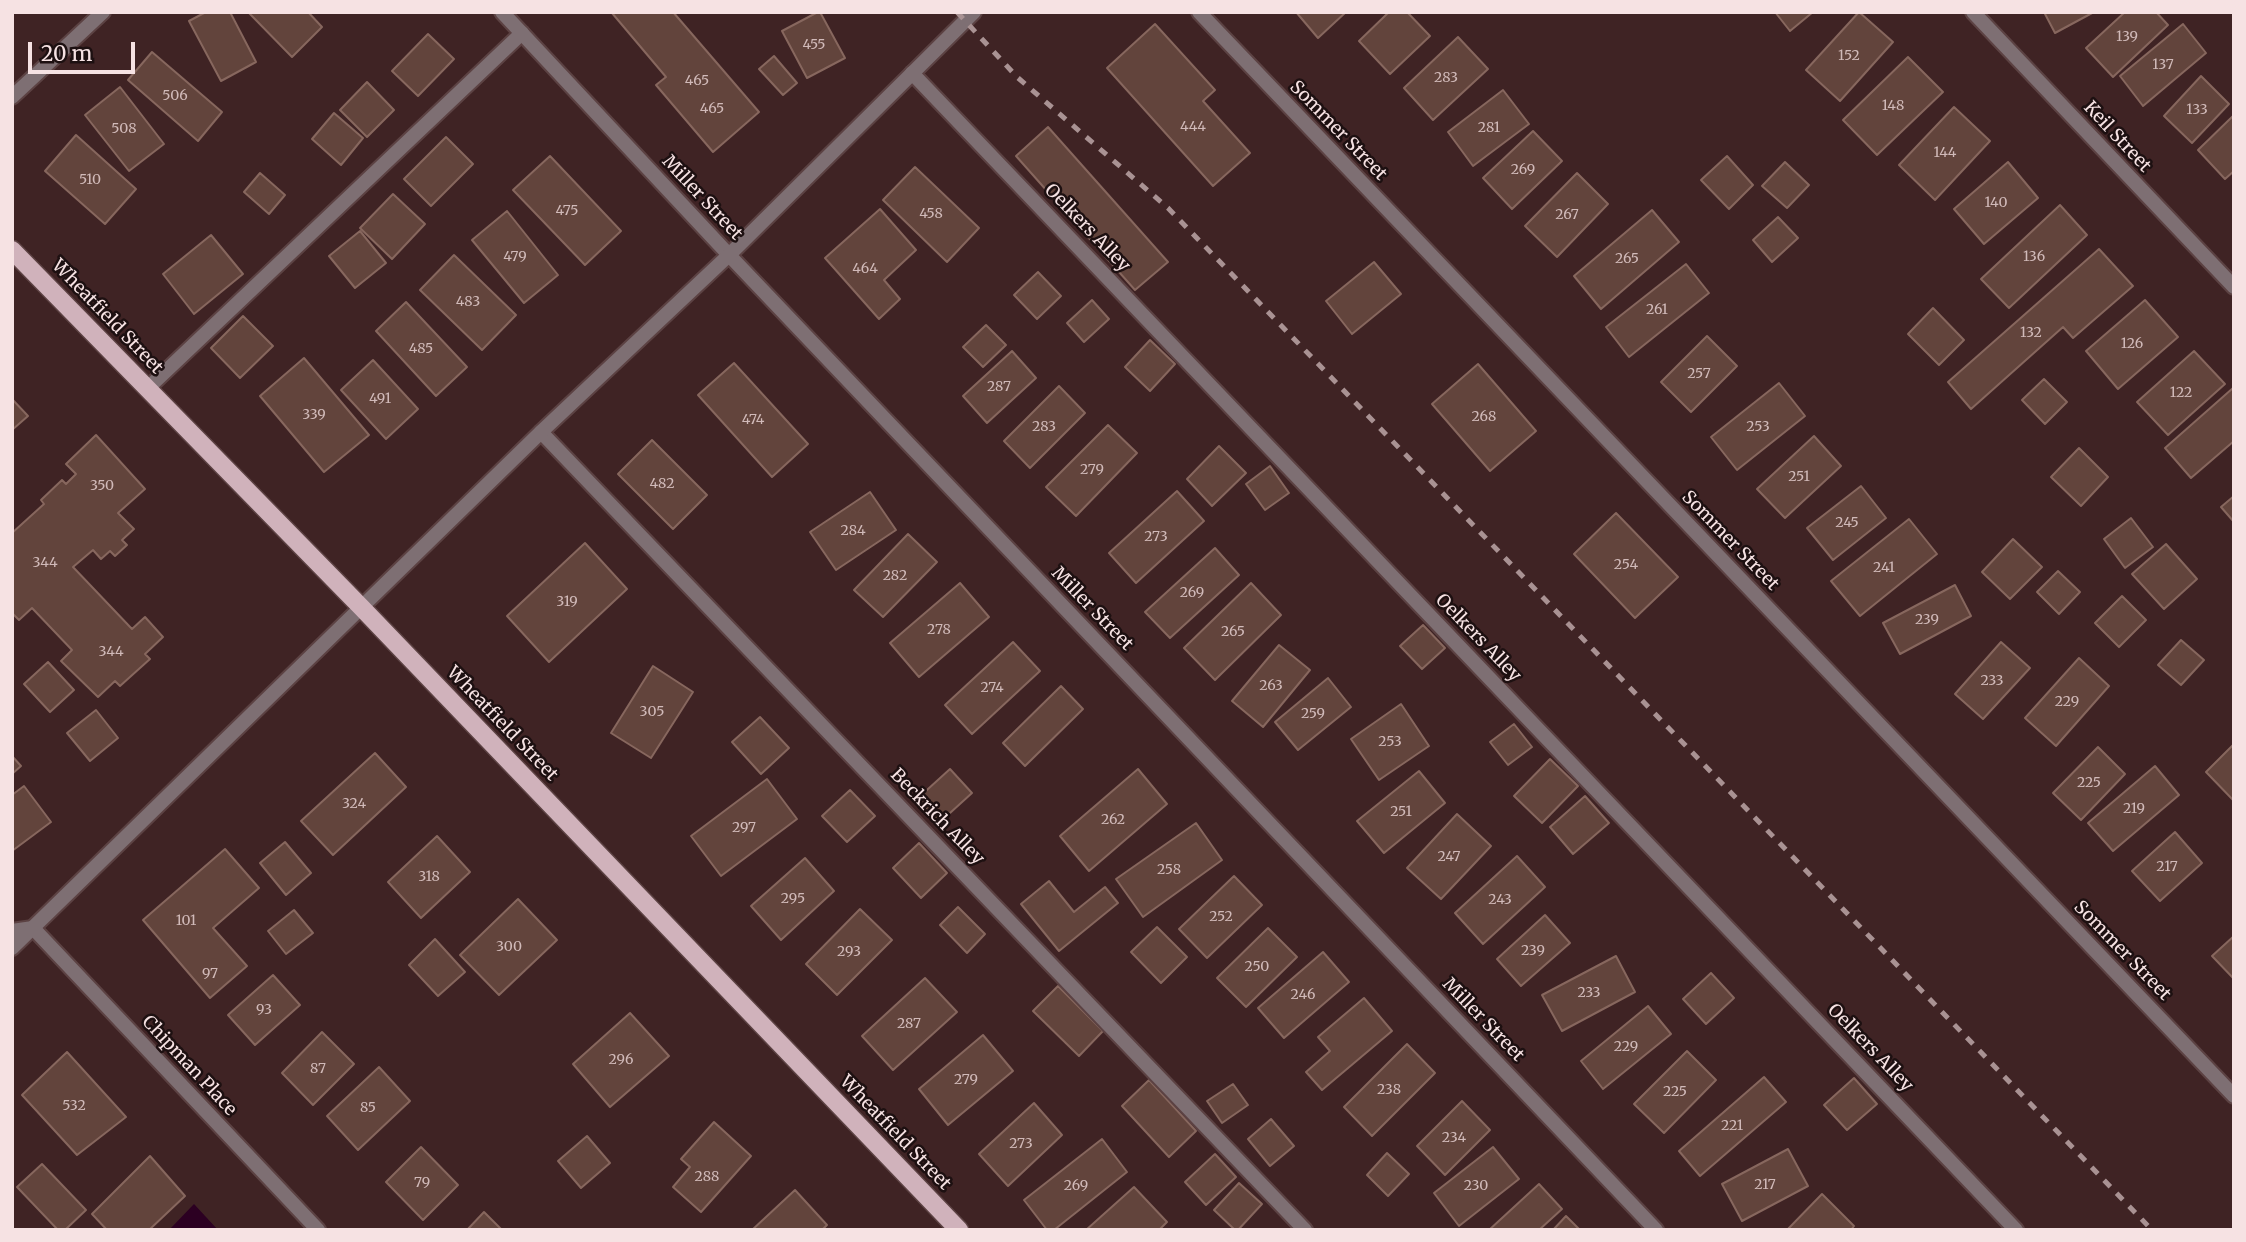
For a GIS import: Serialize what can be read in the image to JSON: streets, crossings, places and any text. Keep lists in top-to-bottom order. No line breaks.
{"streets":{"main road":["Wheatfield Street"],"street":["Sommer Street","Keil Street","Miller Street","Oelkers Alley","Beckrich Alley","Chipman Place"]},"house_numbers":["139","455","152","137","283","465","506","148","465","133","444","281","508","144","269","510","140","475","458","267","479","136","265","464","483","261","132","126","485","257","287","122","491","339","268","474","283","253","279","251","482","350","245","284","273","344","254","241","282","269","319","239","278","265","344","233","263","274","229","305","259","253","225","324","219","251","262","297","247","217","258","318","295","243","252","101","300","239","293","250","97","233","246","93","287","229","296","87","279","238","225","532","85","221","234","273","288","79","217","269","230"],"scale_bar":"20 m"}
